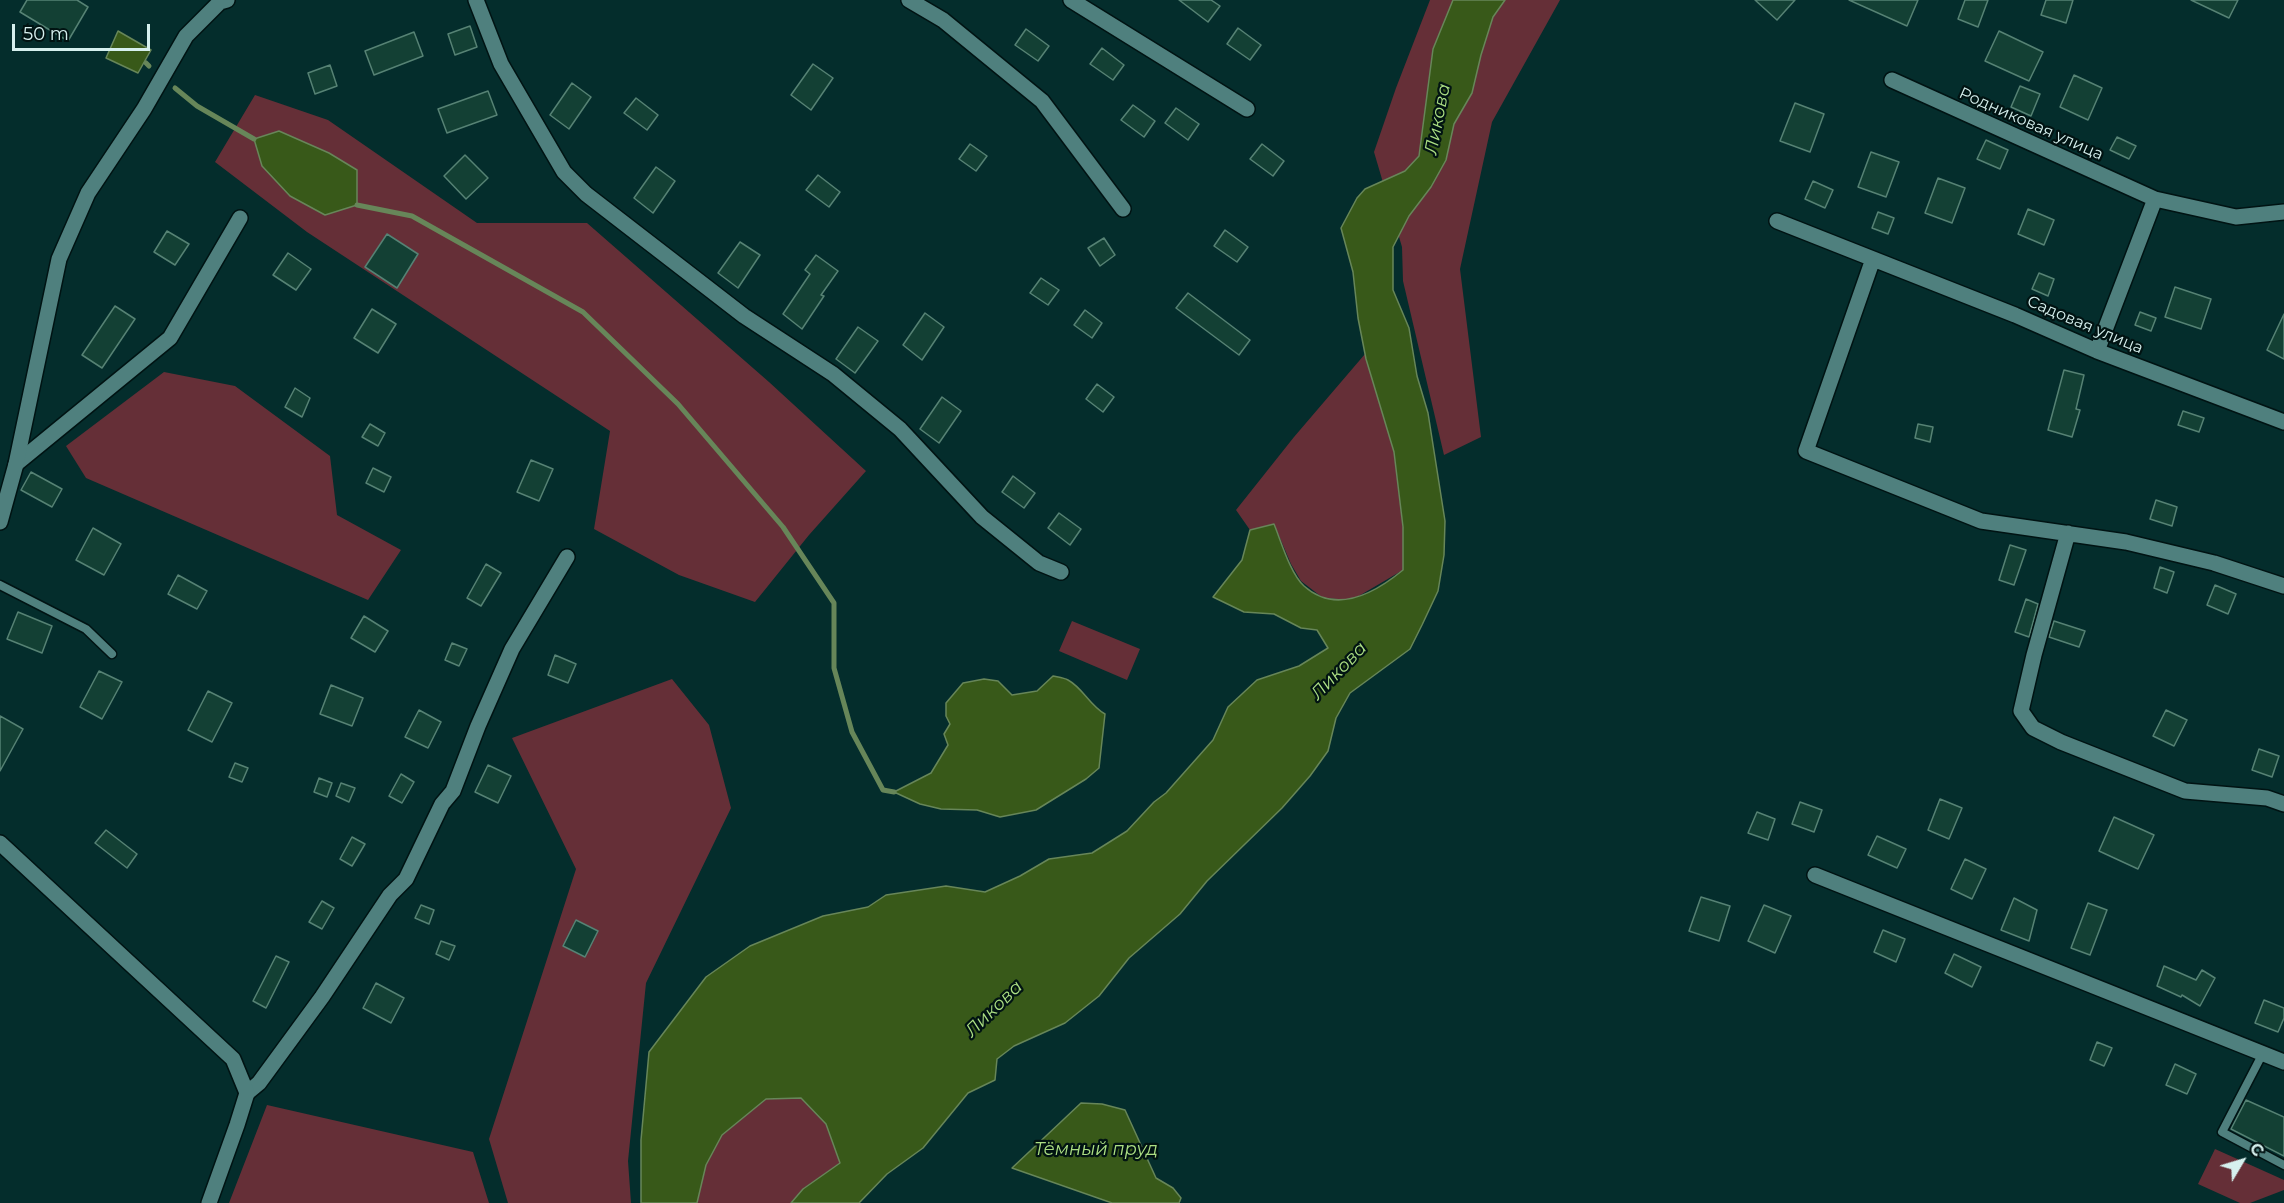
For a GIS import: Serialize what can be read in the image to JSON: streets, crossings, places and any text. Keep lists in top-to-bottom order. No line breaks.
{"streets":{"street":["Родниковая улица","Садовая улица"]},"water":["Ликова","Тёмный пруд"],"scale_bar":"50 m","north":"top right"}
